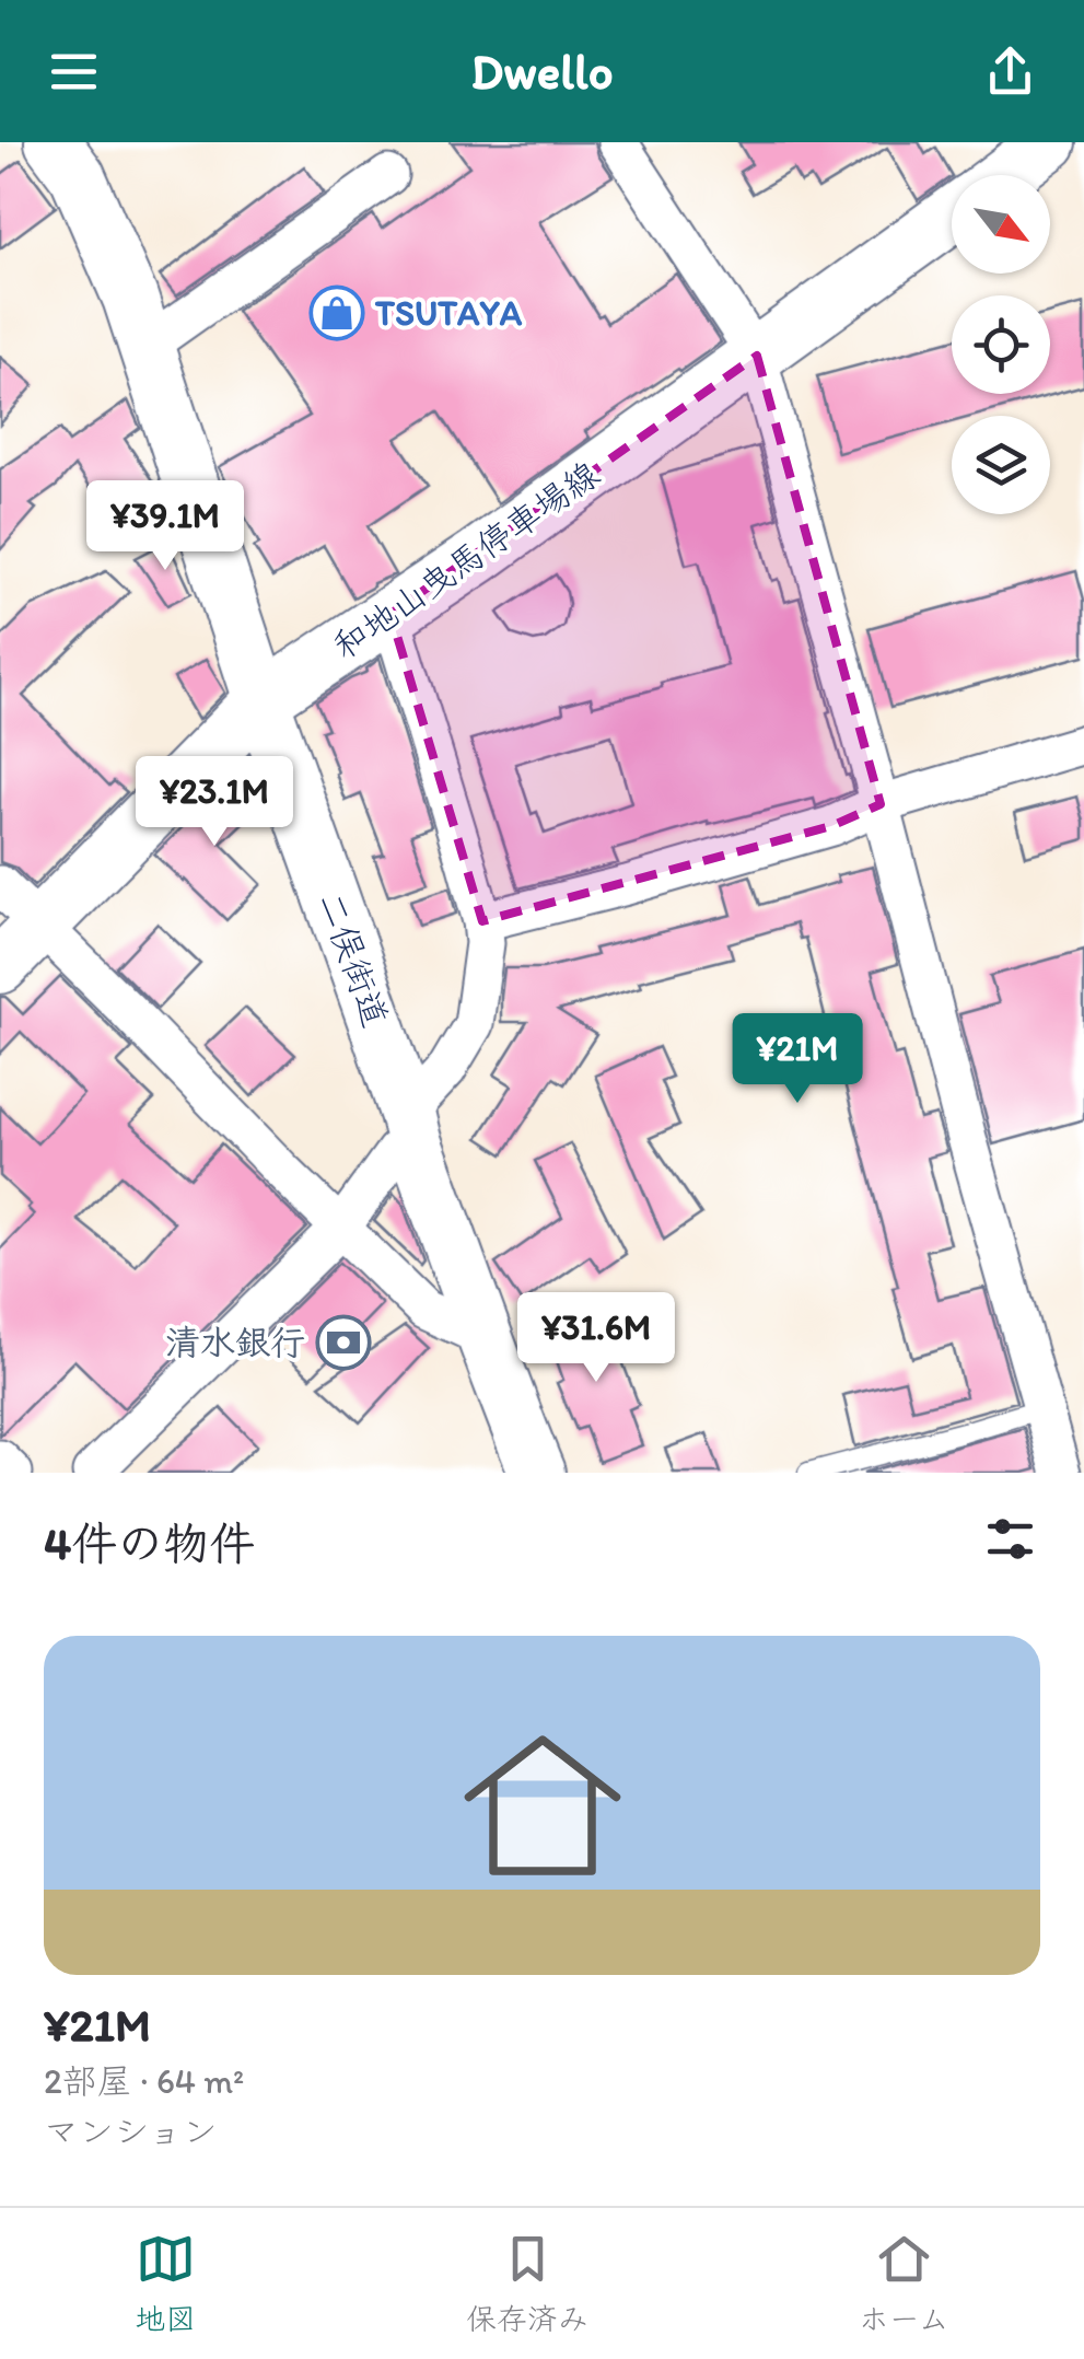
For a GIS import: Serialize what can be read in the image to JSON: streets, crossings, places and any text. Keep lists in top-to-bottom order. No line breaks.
{"streets":{"street":["和地山曳馬停車場線","二俣街道"]},"crossings":[["和地山曳馬停車場線","二俣街道"]],"places":{"shop":["TSUTAYA"],"bank":["清水銀行"]},"north":"bottom right","page":{"header":"Dwello","price":["¥39.1M","¥23.1M","¥21M","¥31.6M"],"heading":"4件の物件","list":[{"name":"¥21M","note":"2部屋 · 64 m² · マンション"}],"tabs":["地図","保存済み","ホーム"]}}
